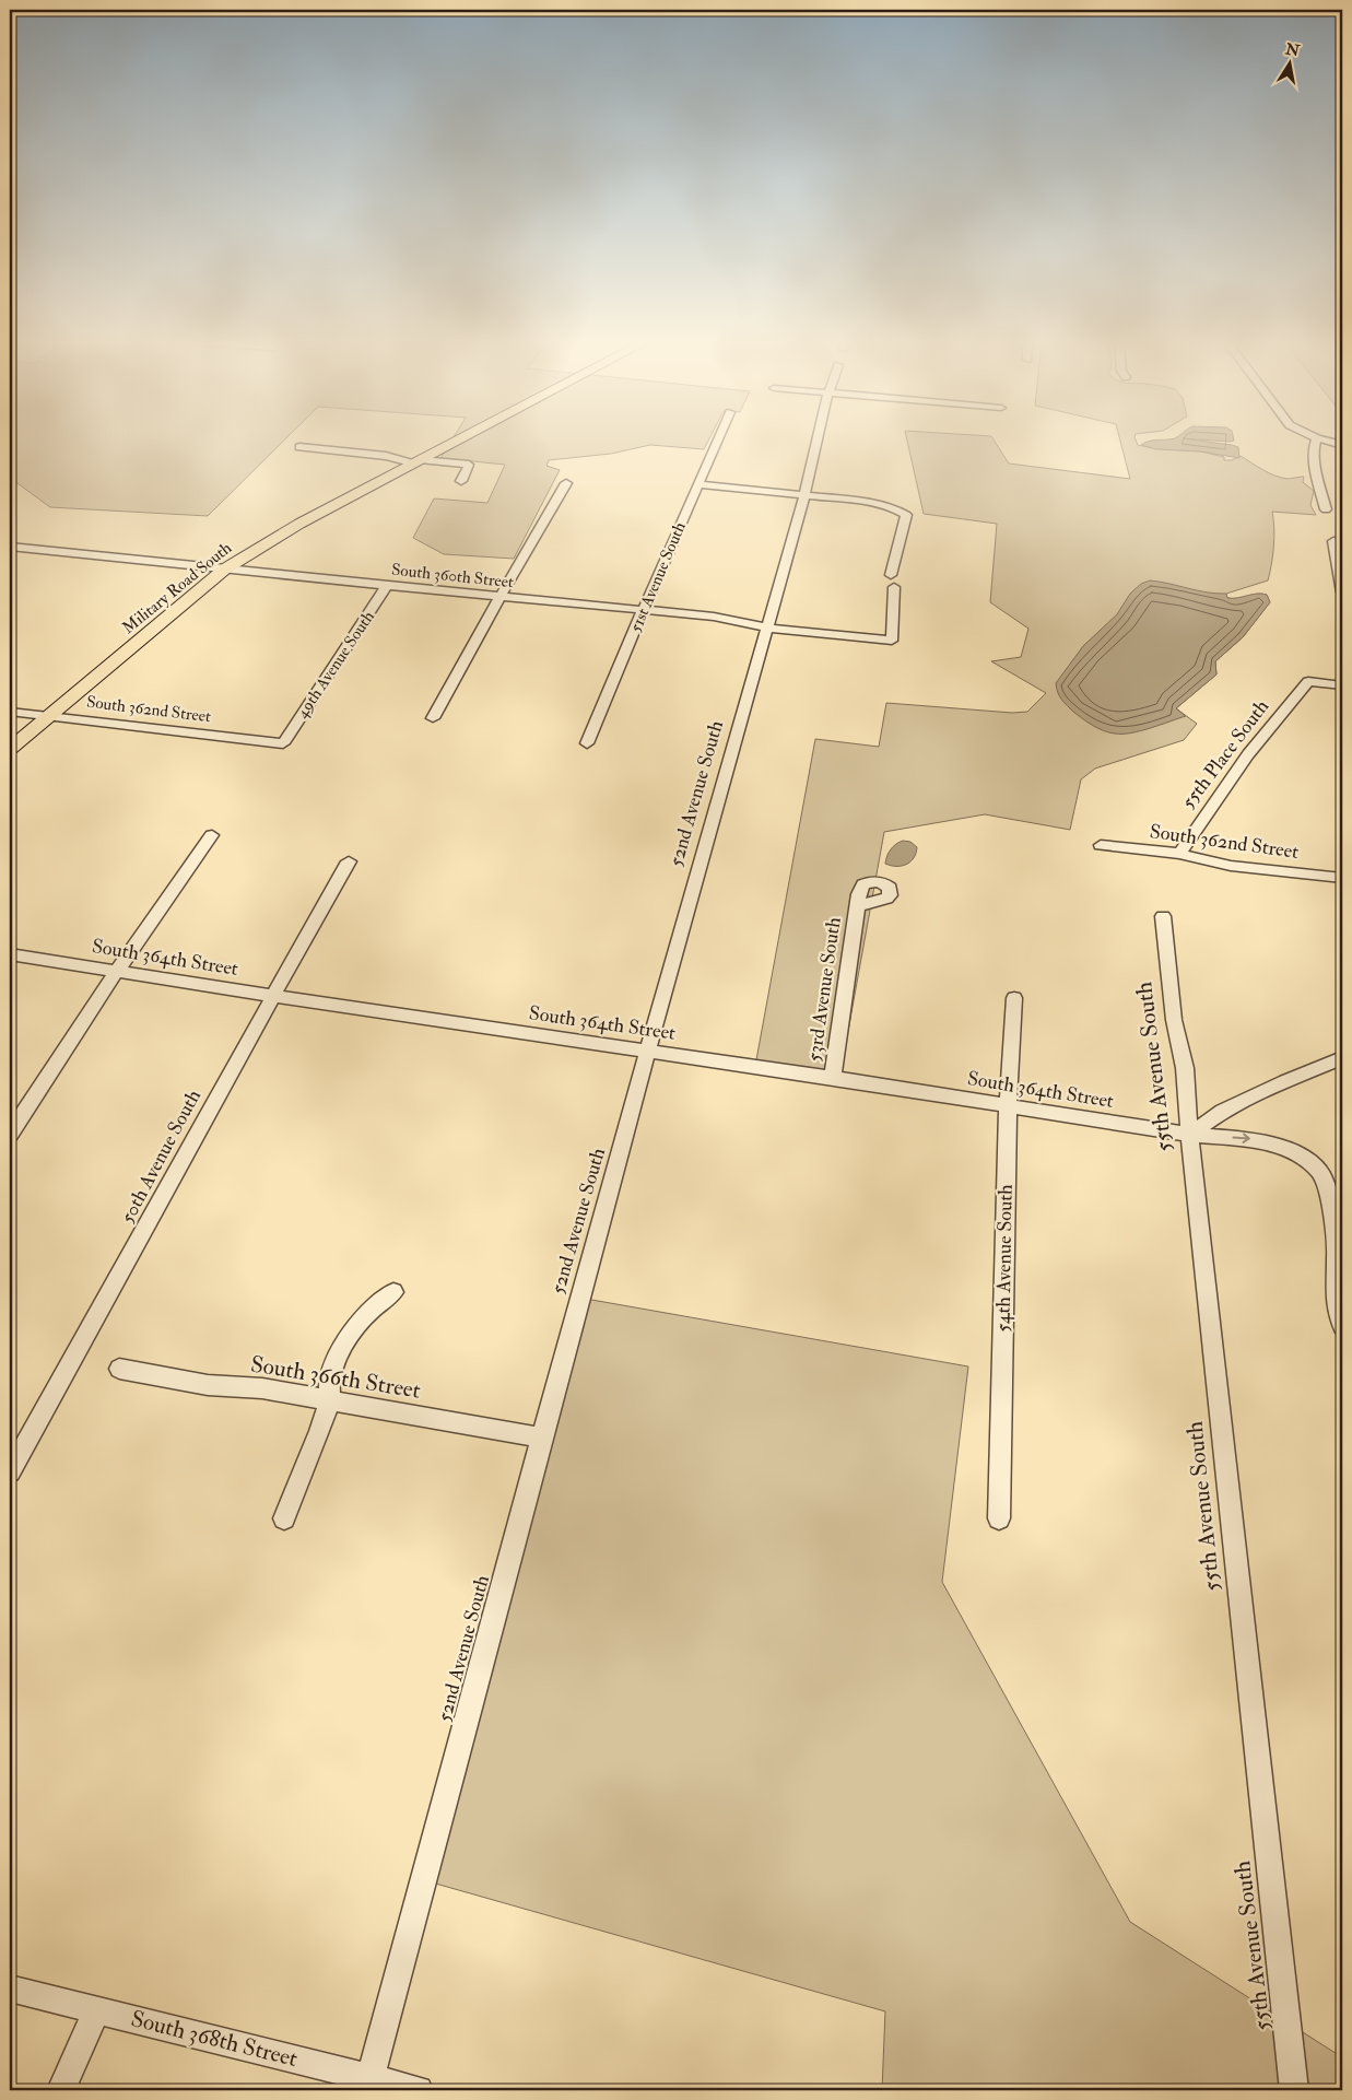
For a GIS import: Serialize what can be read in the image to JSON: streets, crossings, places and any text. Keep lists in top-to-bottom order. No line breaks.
{"streets":{"main road":["Military Road South"],"street":["South 360th Street","51st Avenue South","49th Avenue South","South 362nd Street","55th Place South","52nd Avenue South","South 364th Street","53rd Avenue South","55th Avenue South","50th Avenue South","54th Avenue South","South 366th Street","South 368th Street"]},"crossings":[["South 360th Street","51st Avenue South"],["South 360th Street","Military Road South"],["South 360th Street","49th Avenue South"],["South 360th Street","52nd Avenue South"],["Military Road South","South 362nd Street"],["49th Avenue South","South 362nd Street"],["South 362nd Street","55th Place South"],["52nd Avenue South","South 364th Street"],["52nd Avenue South","South 366th Street"],["52nd Avenue South","South 368th Street"],["South 364th Street","53rd Avenue South"],["South 364th Street","55th Avenue South"],["South 364th Street","50th Avenue South"],["South 364th Street","54th Avenue South"]],"north":"top"}
